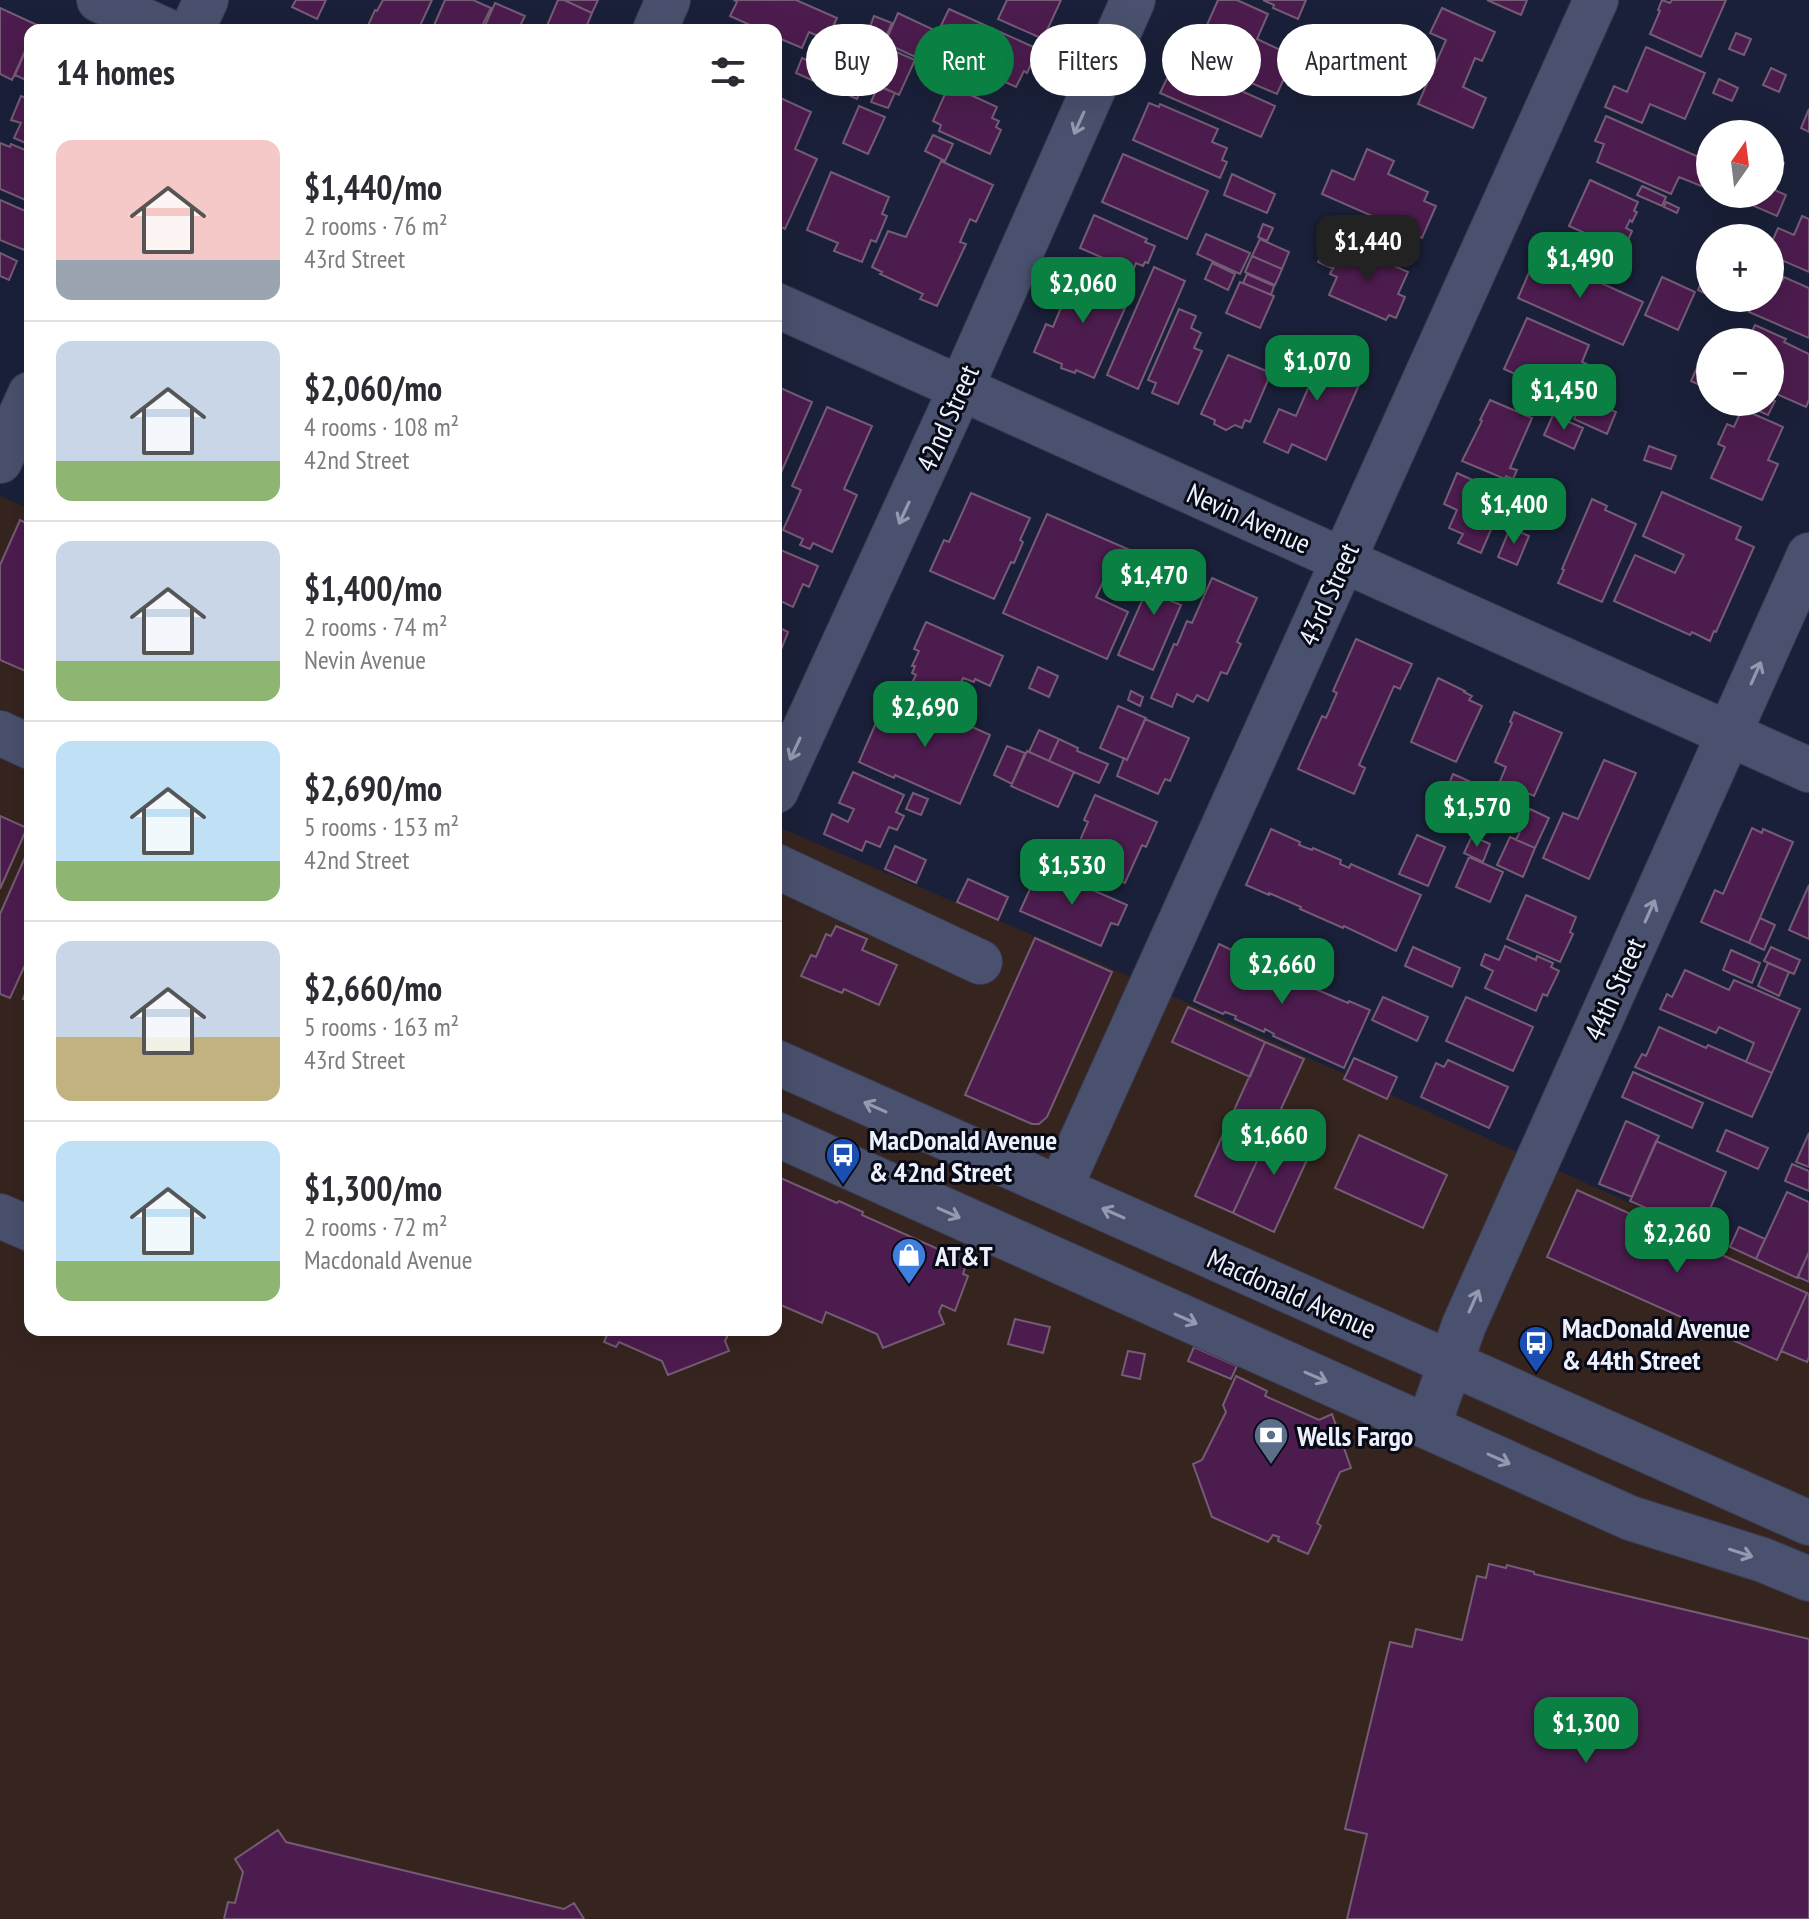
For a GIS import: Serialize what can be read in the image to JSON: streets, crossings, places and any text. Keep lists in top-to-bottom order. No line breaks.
{"streets":{"street":["42nd Street","Nevin Avenue","43rd Street","44th Street","Macdonald Avenue"]},"crossings":[["42nd Street","Nevin Avenue"],["Nevin Avenue","43rd Street"],["Nevin Avenue","44th Street"],["43rd Street","Macdonald Avenue"],["44th Street","Macdonald Avenue"]],"one_way":["42nd Street","44th Street"],"places":{"bus stop":["MacDonald Avenue & 42nd Street","MacDonald Avenue & 44th Street"],"shop":["AT&T"],"bank":["Wells Fargo"]},"north":"top","page":{"chip":["Buy","Rent","Filters","New","Apartment"],"heading":"14 homes","map_buttons":["+","−"],"list":[{"name":"$1,440/mo","note":"2 rooms · 76 m² · 43rd Street"},{"name":"$2,060/mo","note":"4 rooms · 108 m² · 42nd Street"},{"name":"$1,400/mo","note":"2 rooms · 74 m² · Nevin Avenue"},{"name":"$2,690/mo","note":"5 rooms · 153 m² · 42nd Street"},{"name":"$2,660/mo","note":"5 rooms · 163 m² · 43rd Street"},{"name":"$1,300/mo","note":"2 rooms · 72 m² · Macdonald Avenue"}],"price":["$1,440","$1,490","$2,060","$1,070","$1,450","$1,400","$1,470","$2,690","$1,570","$1,530","$2,660","$1,660","$2,260","$1,300"]}}
